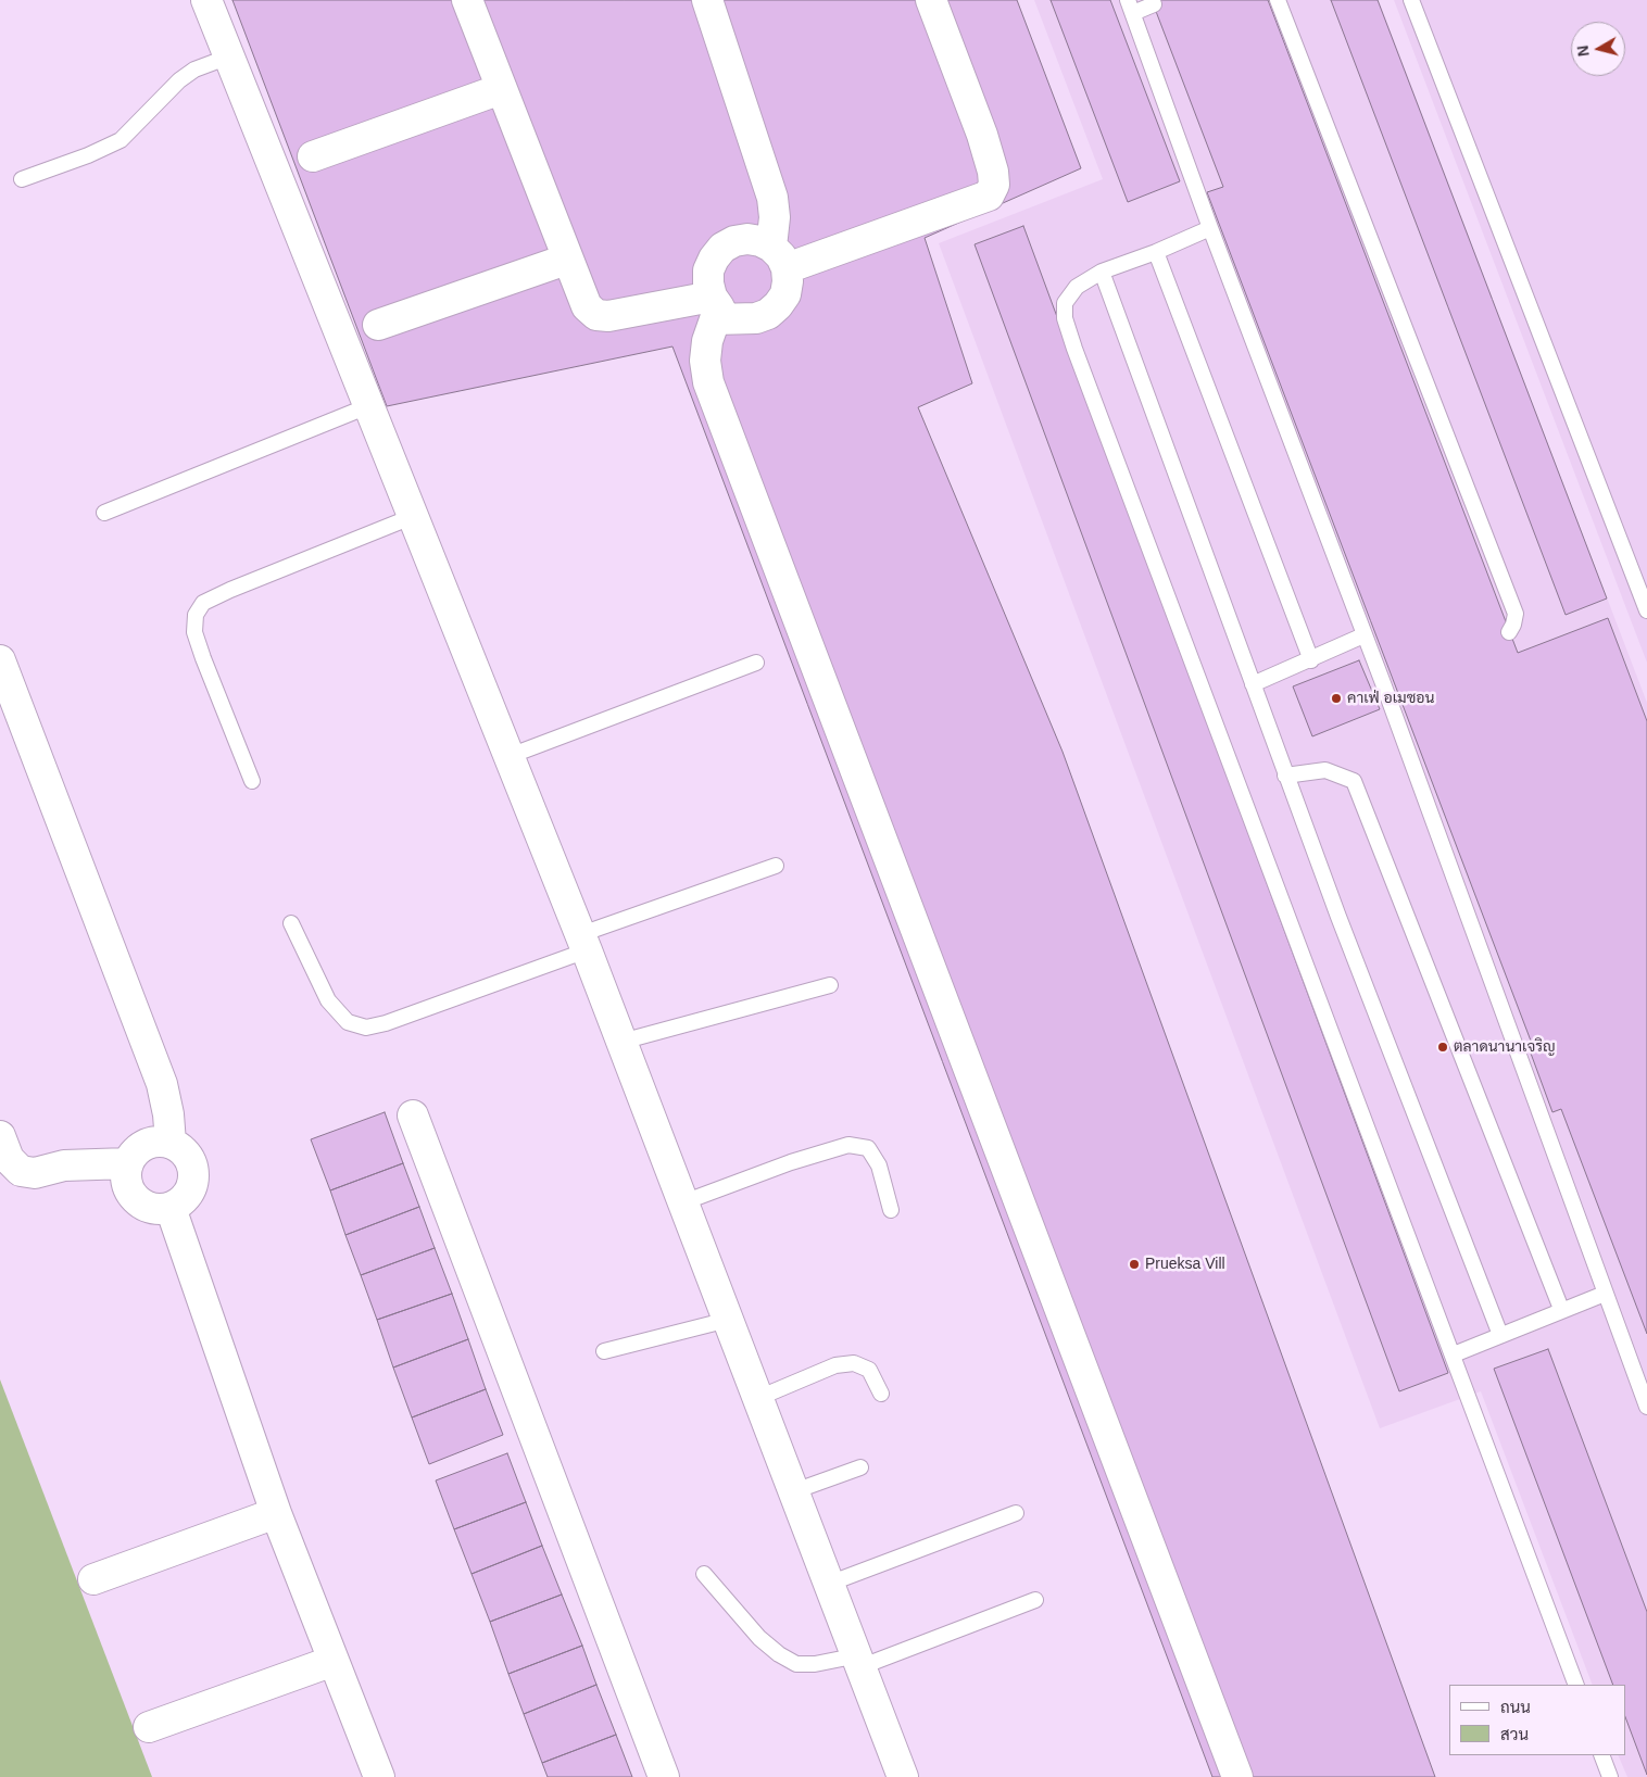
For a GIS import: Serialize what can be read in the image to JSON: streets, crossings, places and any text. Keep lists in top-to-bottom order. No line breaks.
{"places":["คาเฟ่ อเมซอน","ตลาดนานาเจริญ","Prueksa Vill"],"legend":["ถนน","สวน"],"north":"left"}
